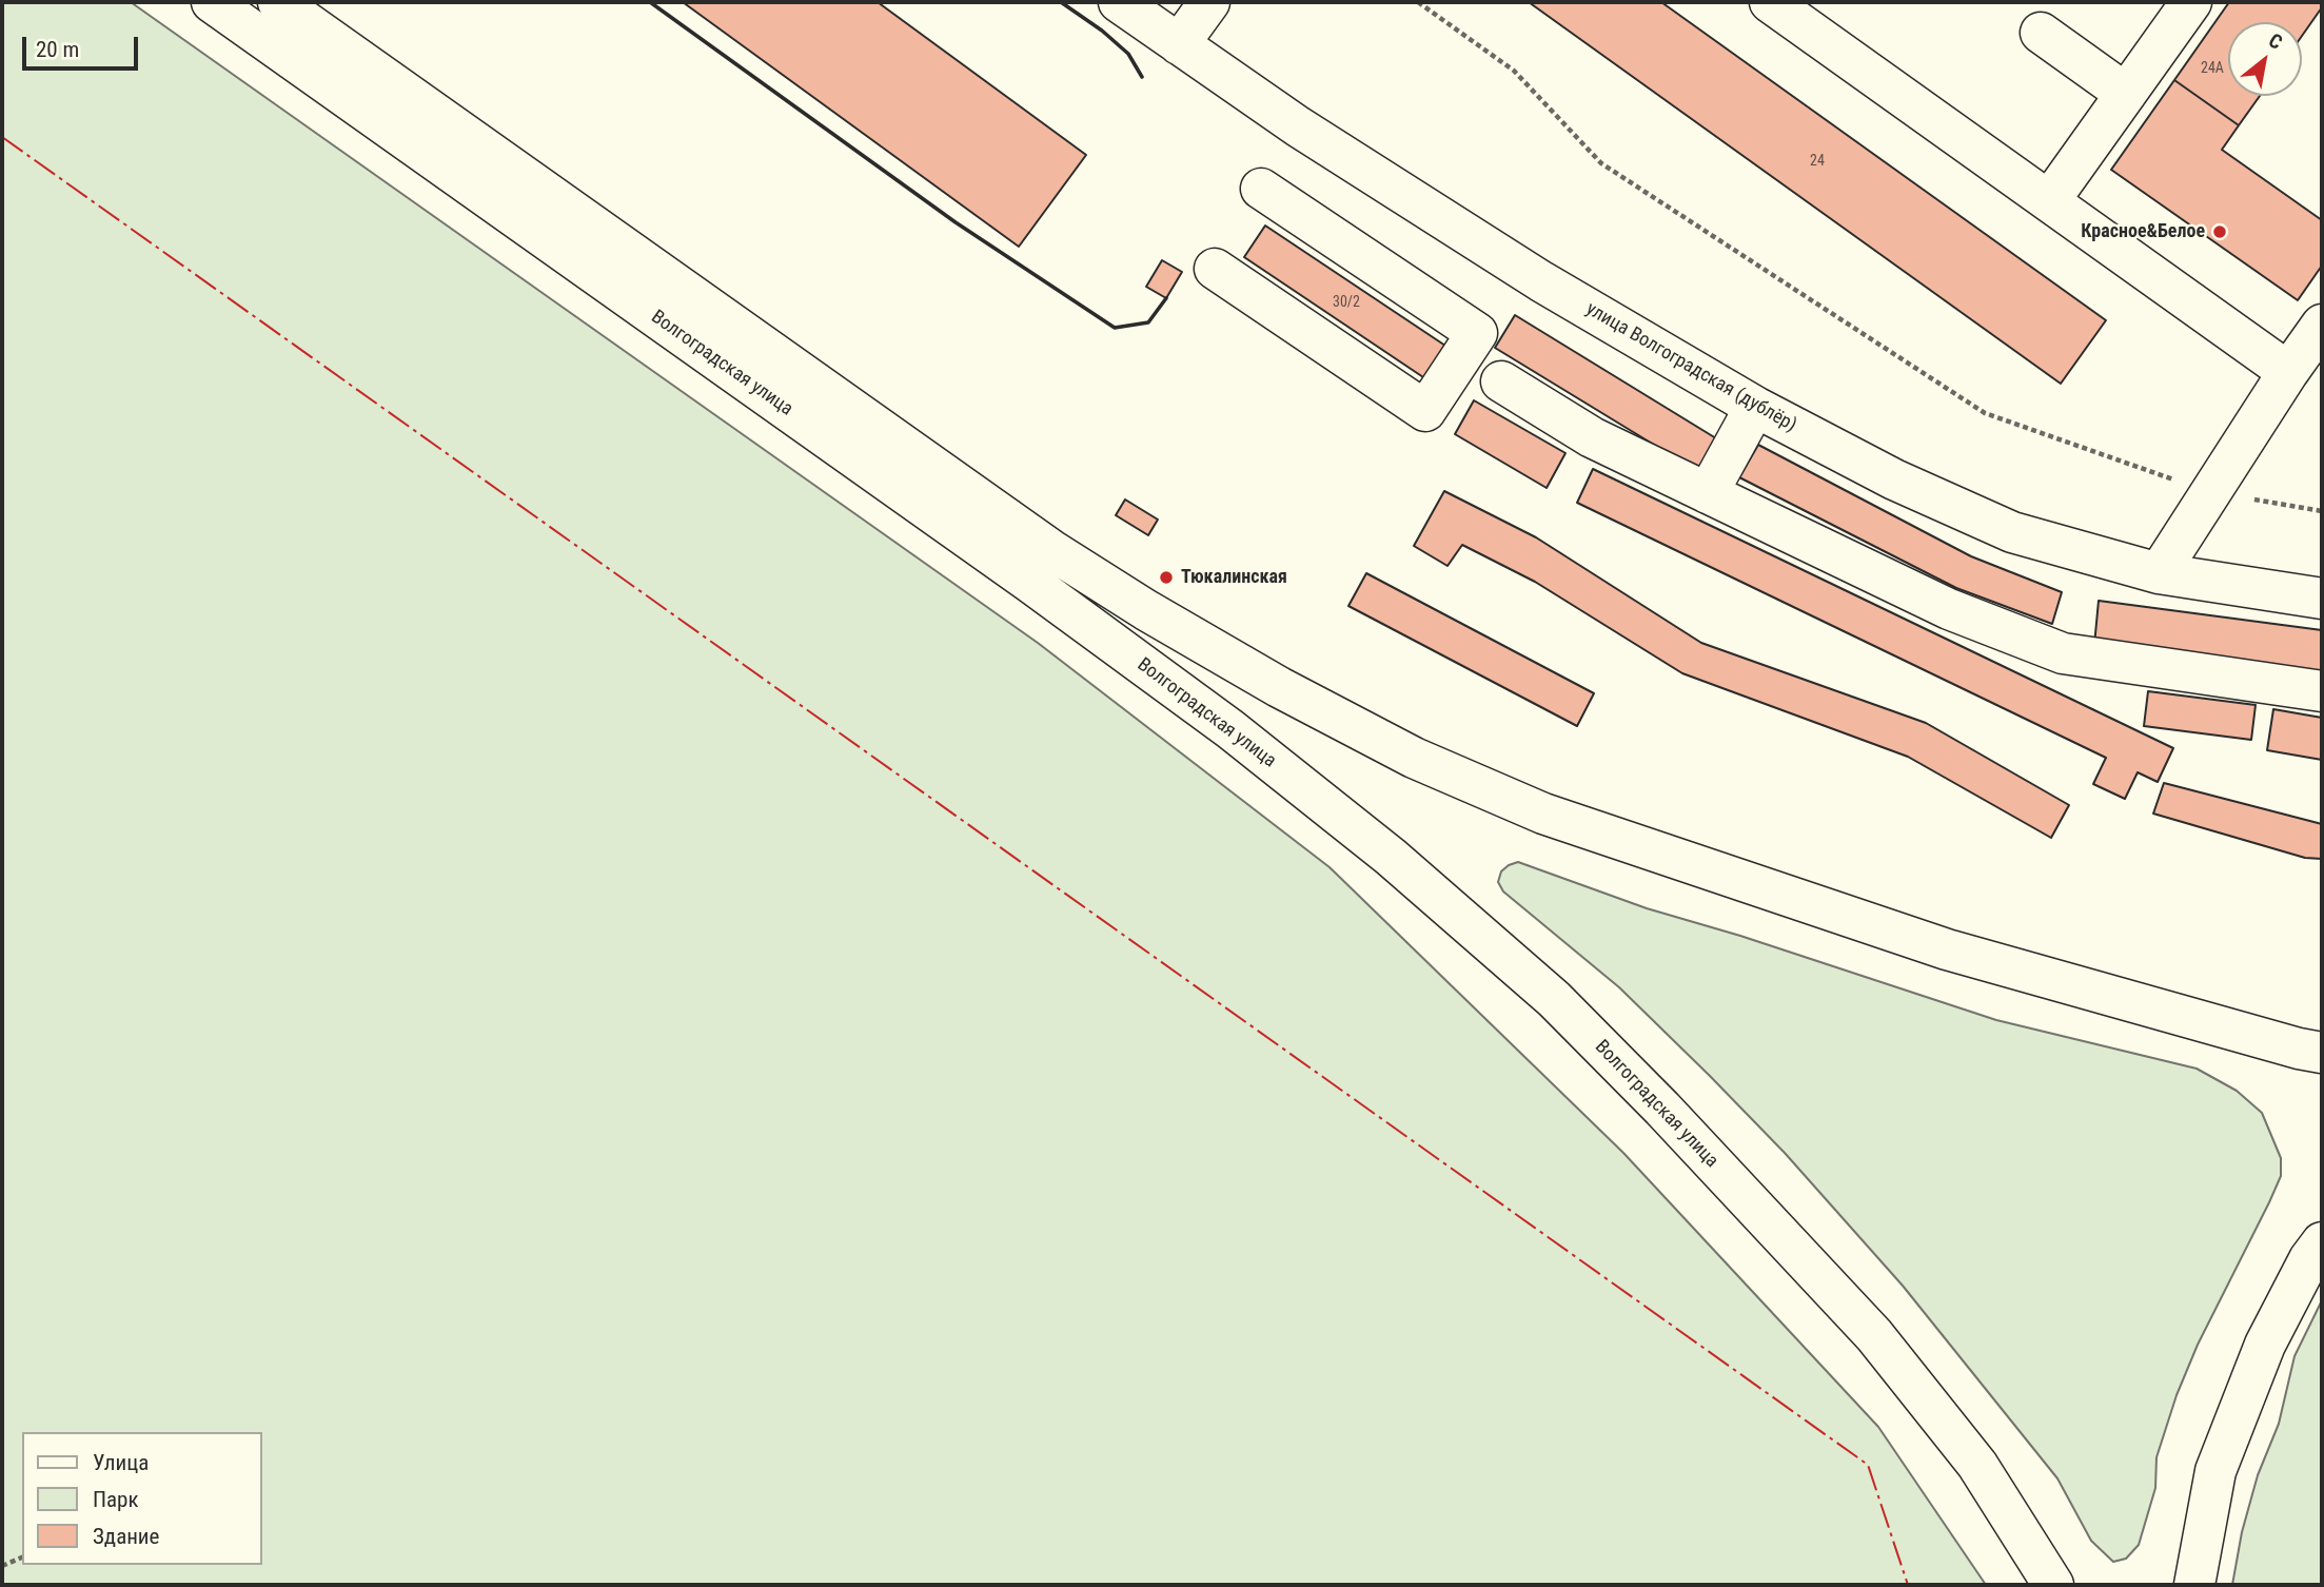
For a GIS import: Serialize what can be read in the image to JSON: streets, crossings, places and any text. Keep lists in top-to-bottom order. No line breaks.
{"streets":{"main road":["Волгоградская улица","улица Волгоградская (дублёр)"]},"places":["Красное&Белое","Тюкалинская"],"house_numbers":["24А","24","30/2"],"legend":["Улица","Парк","Здание"],"scale_bar":"20 m","north":"top right"}
